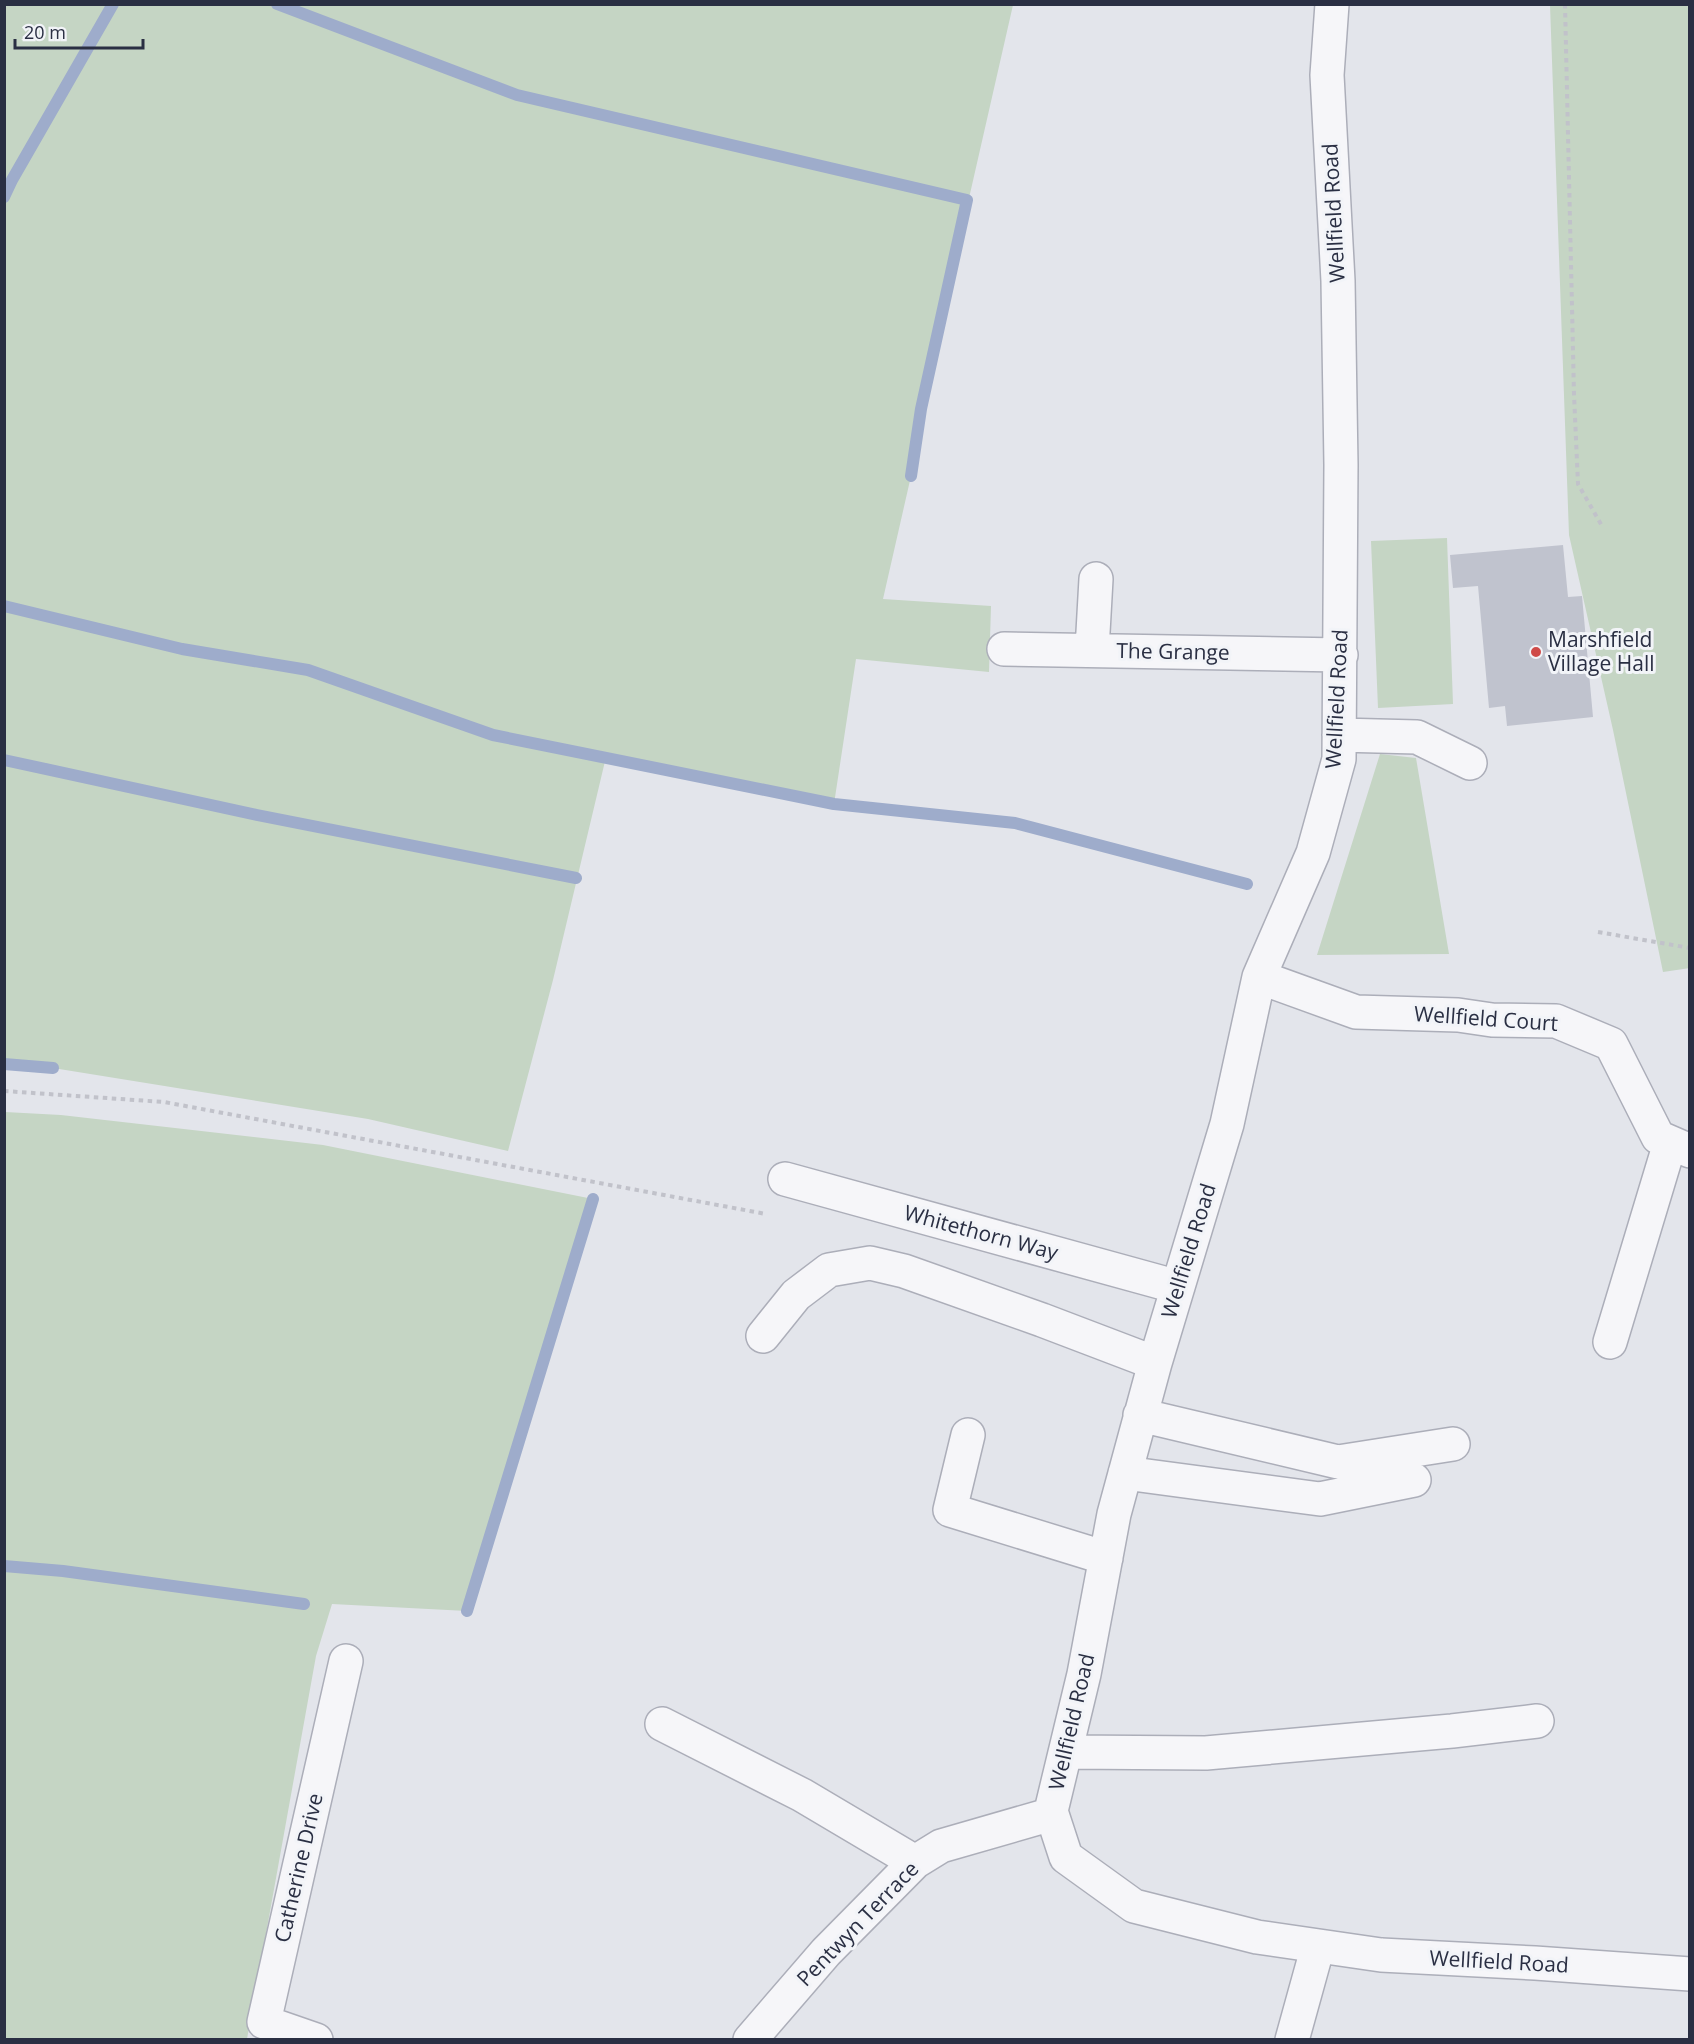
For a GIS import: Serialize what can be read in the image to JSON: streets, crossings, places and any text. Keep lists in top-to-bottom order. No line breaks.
{"streets":{"street":["Wellfield Road","The Grange","Wellfield Court","Whitethorn Way","Catherine Drive","Pentwyn Terrace"]},"crossings":[["Wellfield Road","The Grange"],["Wellfield Road","Wellfield Court"],["Wellfield Road","Whitethorn Way"],["Wellfield Road","Pentwyn Terrace"]],"places":["Marshfield Village Hall"],"scale_bar":"20 m"}
